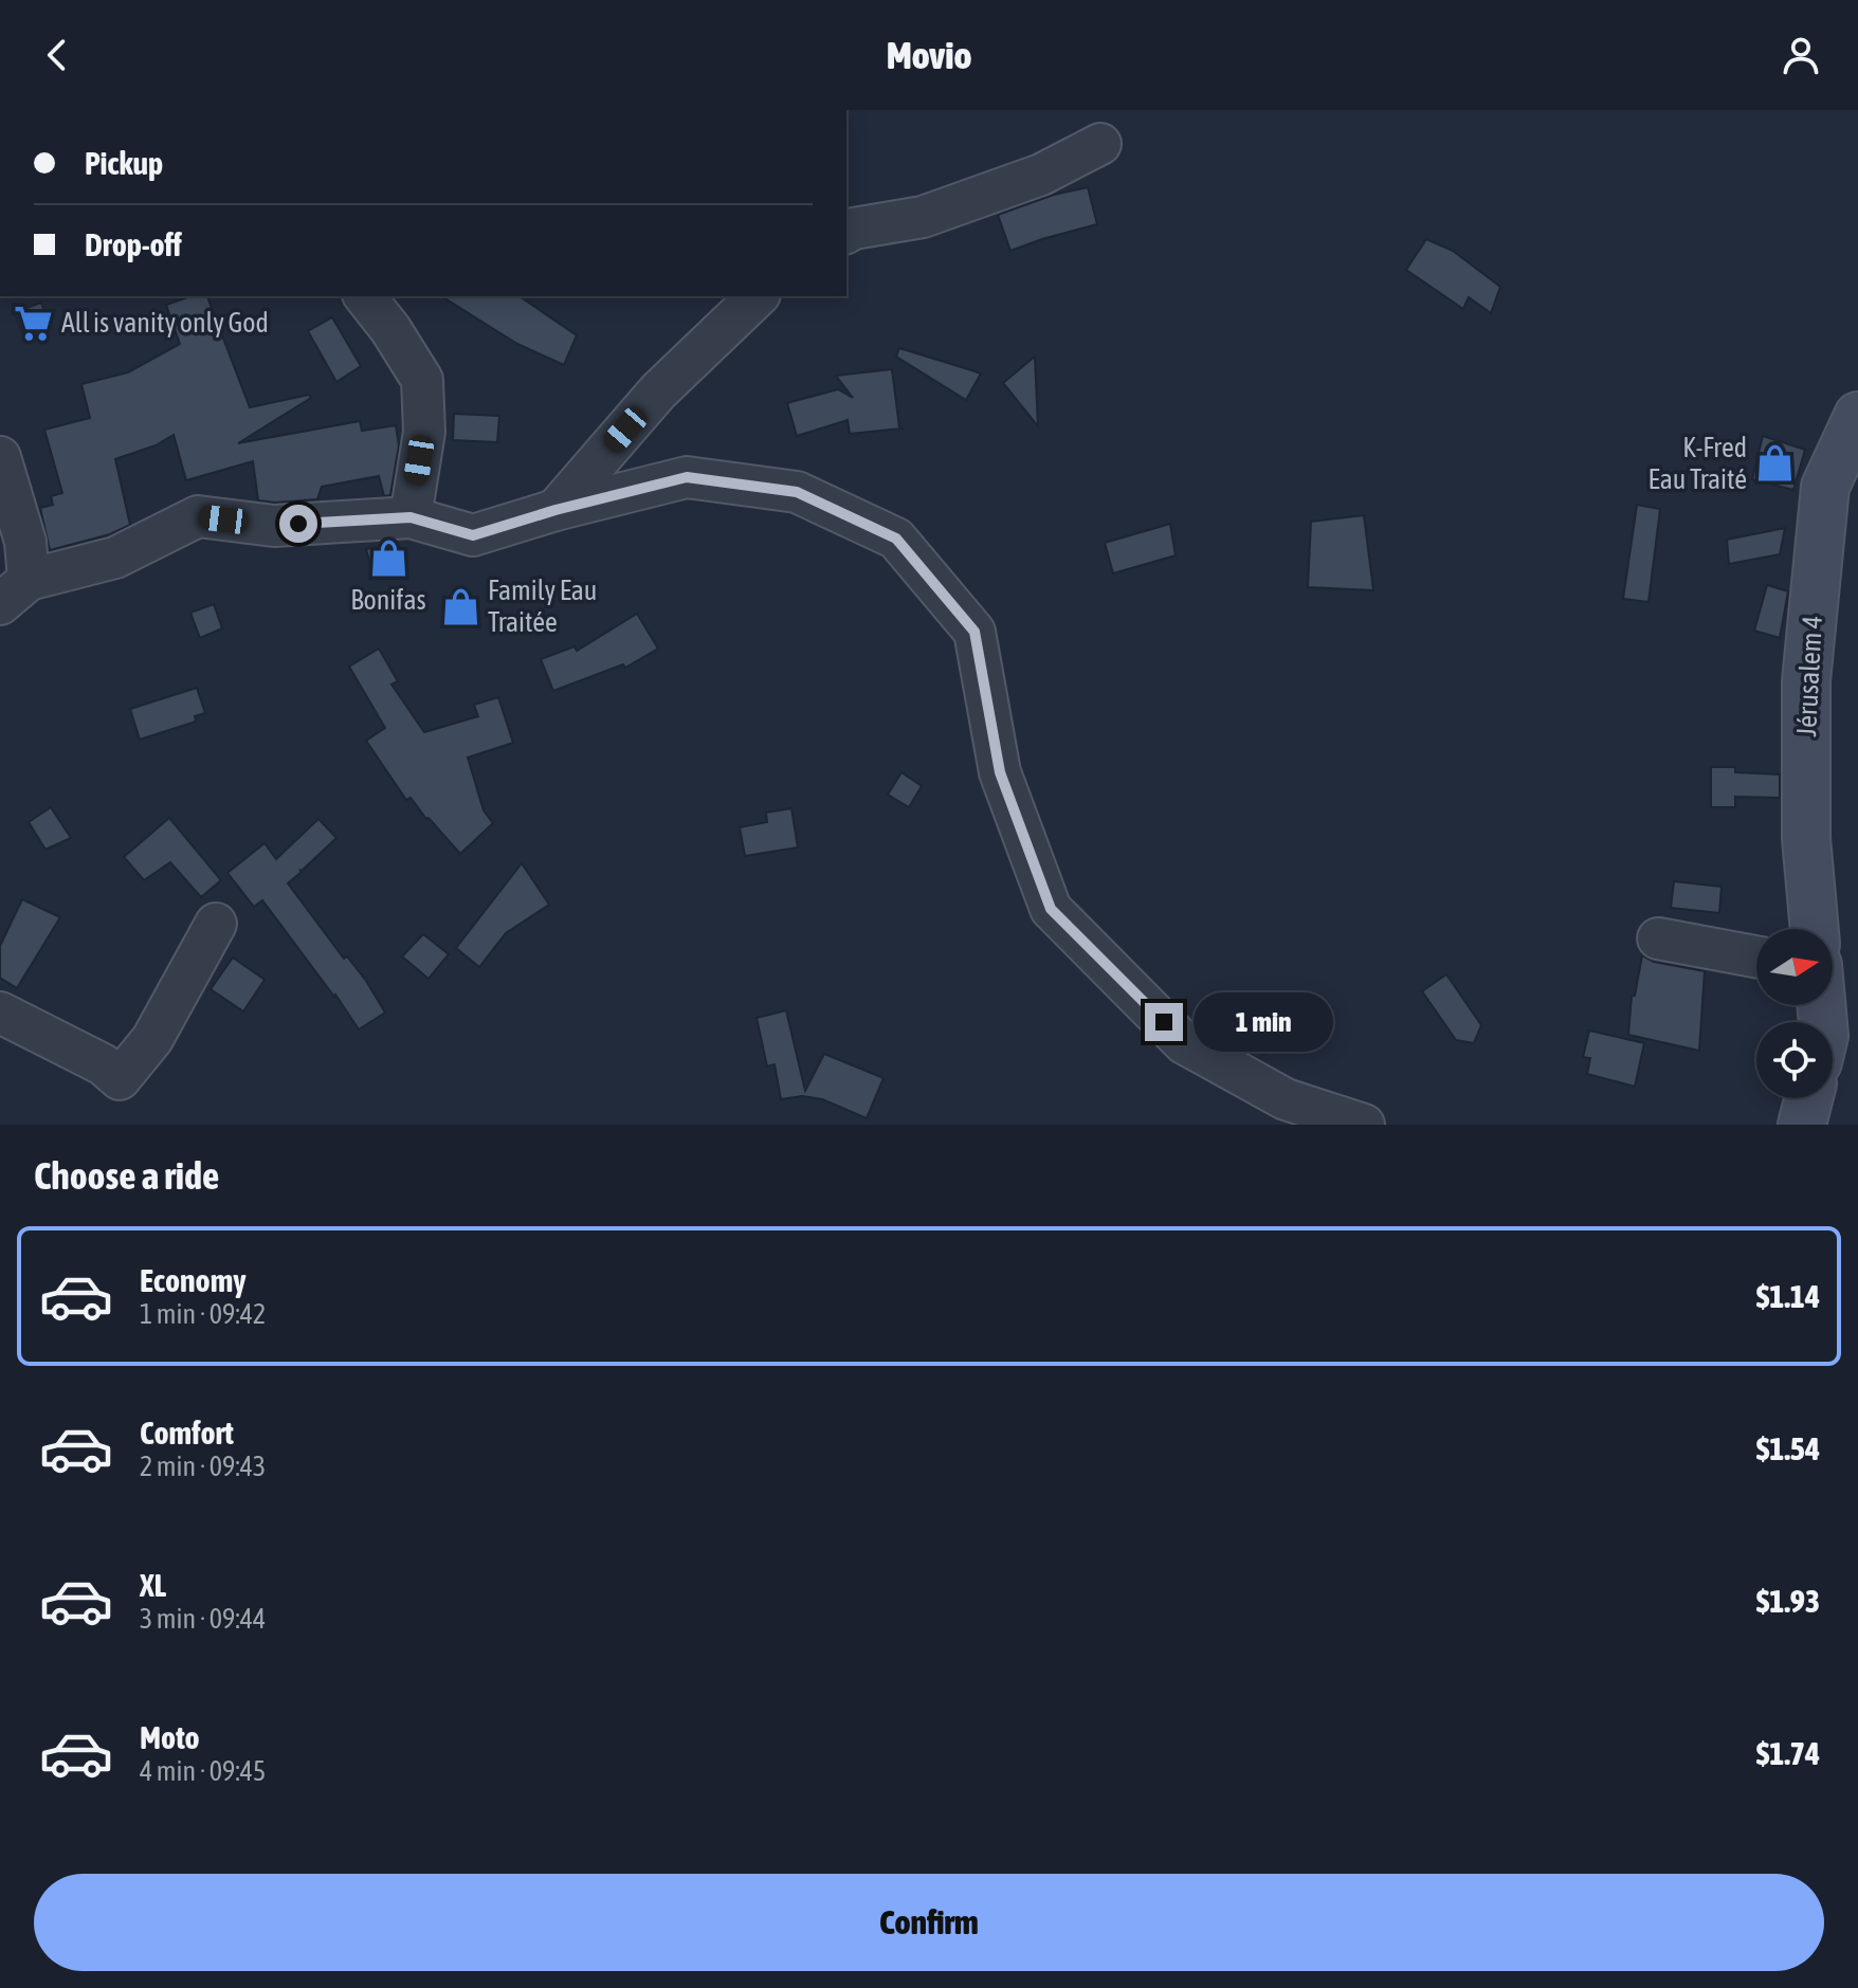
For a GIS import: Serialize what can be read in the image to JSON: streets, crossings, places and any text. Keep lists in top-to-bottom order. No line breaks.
{"streets":{"street":["Jérusalem 4"]},"places":{"supermarket":["All is vanity only God"],"shop":["K-Fred Eau Traité","Bonifas","Family Eau Traitée"]},"north":"right","page":{"header":"Movio","banner":["Pickup","Drop-off"],"bubble":"1 min","heading":"Choose a ride","list":[{"name":"Economy","note":"1 min · 09:42","value":"$1.14"},{"name":"Comfort","note":"2 min · 09:43","value":"$1.54"},{"name":"XL","note":"3 min · 09:44","value":"$1.93"},{"name":"Moto","note":"4 min · 09:45","value":"$1.74"}],"buttons":"Confirm"}}
